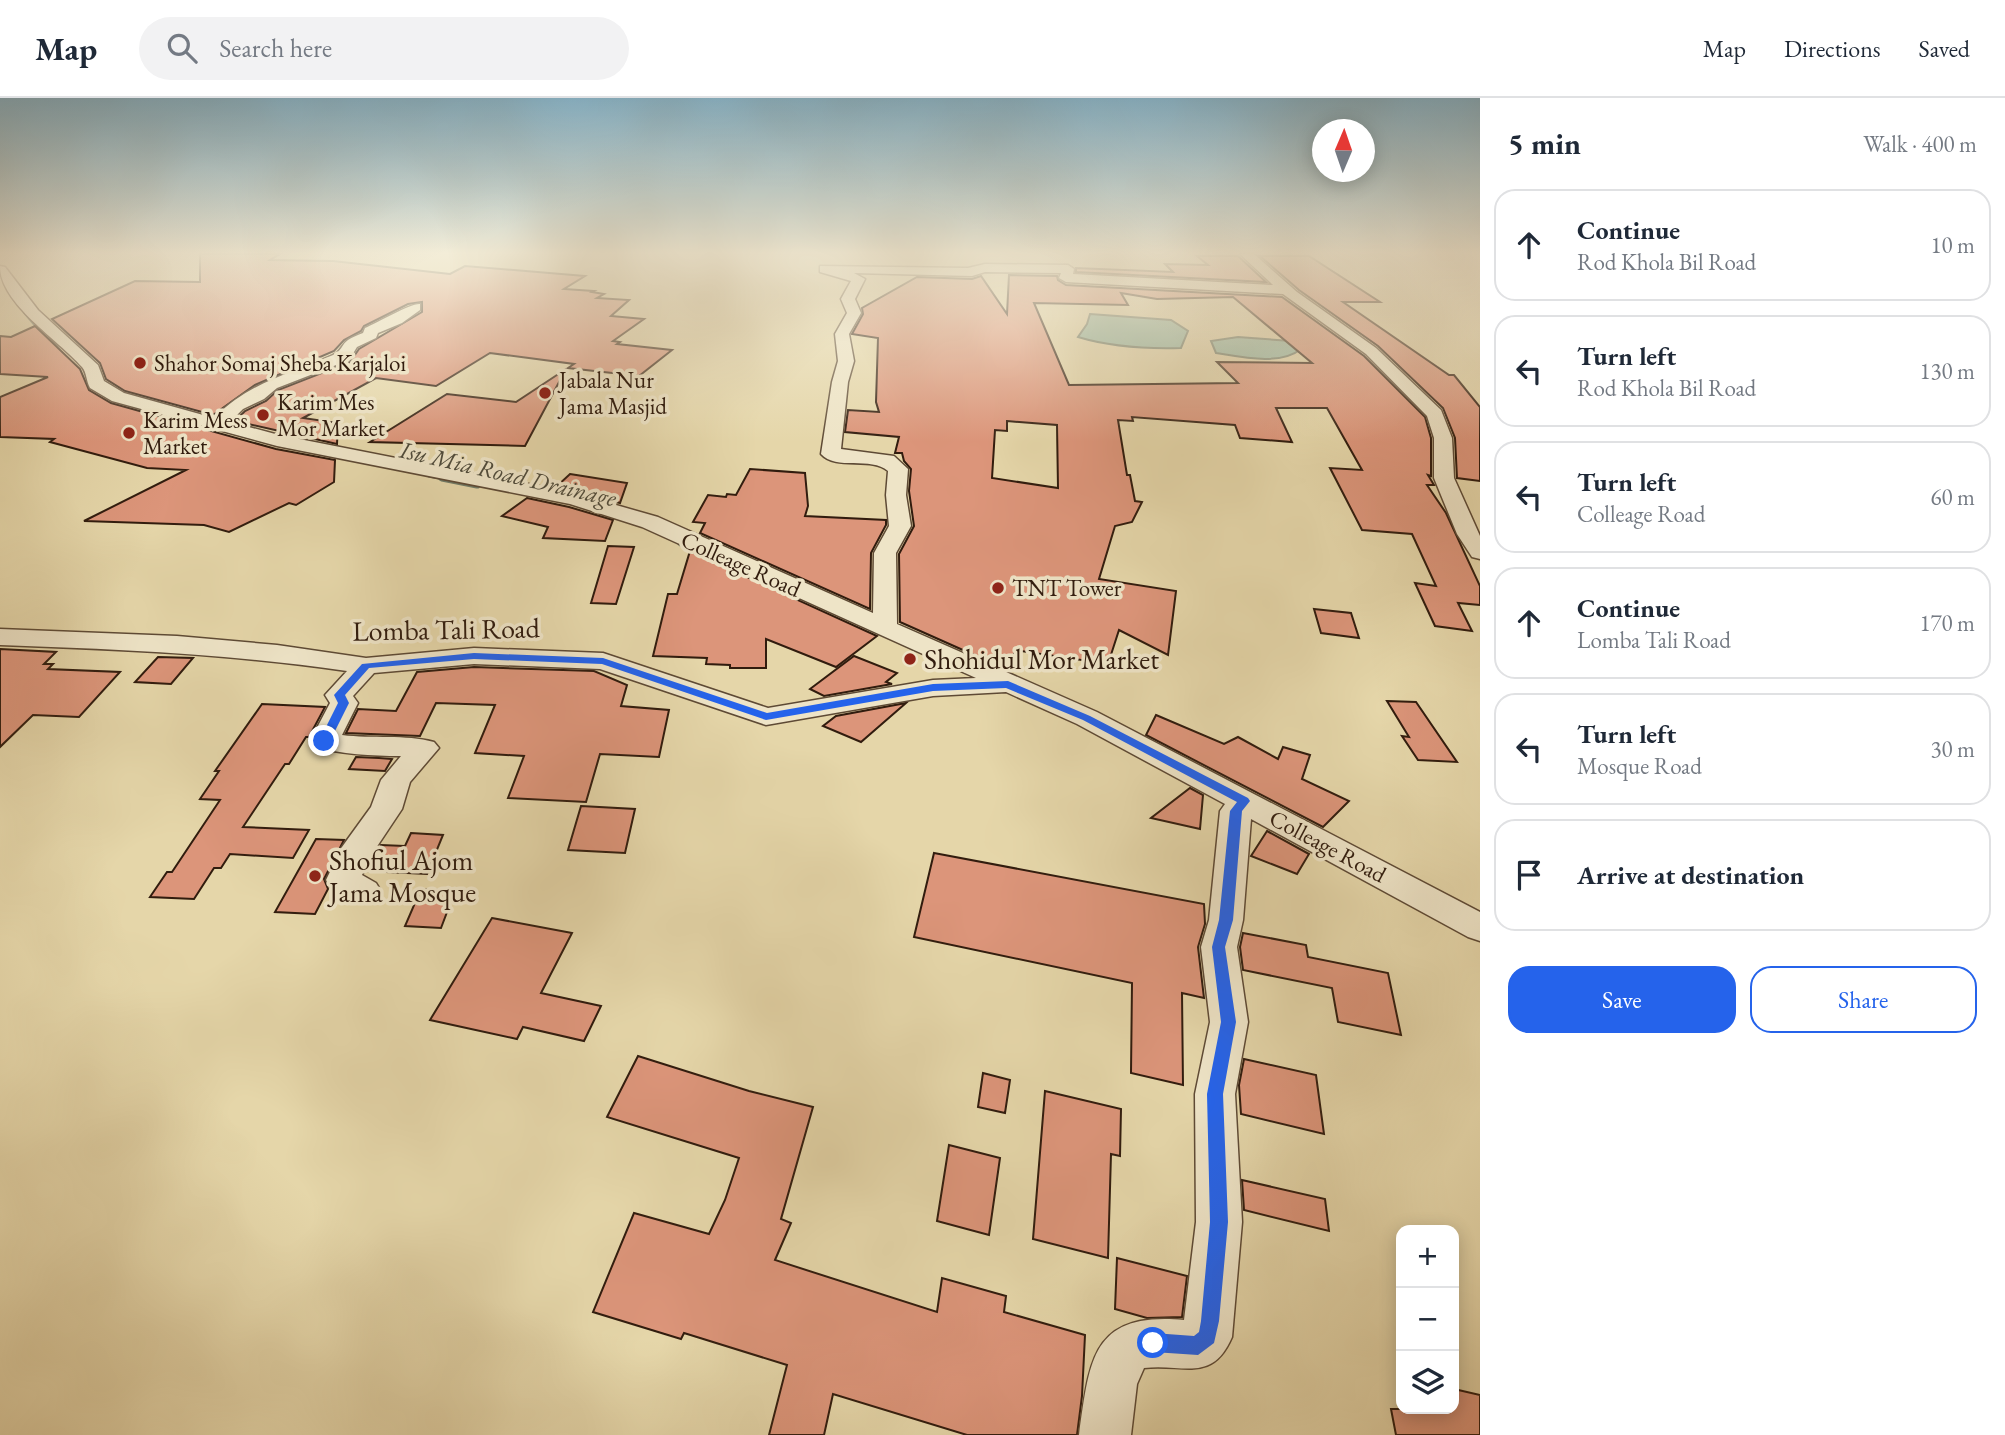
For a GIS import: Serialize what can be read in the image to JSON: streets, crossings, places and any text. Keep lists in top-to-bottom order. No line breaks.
{"streets":{"street":["Colleage Road","Lomba Tali Road"]},"crossings":[["Colleage Road","Lomba Tali Road"]],"water":["Isu Mia Road Drainage"],"places":["Shahor Somaj Sheba Karjaloi","Jabala Nur Jama Masjid","Karim Mes Mor Market","Karim Mess Market","TNT Tower","Shohidul Mor Market","Shofiul Ajom Jama Mosque"],"north":"top","page":{"header":"Map","search":"Search here","nav":["Map","Directions","Saved"],"heading":["5 min","Walk · 400 m"],"list":[["Continue","Rod Khola Bil Road","10 m"],["Turn left","Rod Khola Bil Road","130 m"],["Turn left","Colleage Road","60 m"],["Continue","Lomba Tali Road","170 m"],["Turn left","Mosque Road","30 m"],"Arrive at destination"],"buttons":["Save","Share"],"map_buttons":["+","−"]}}
